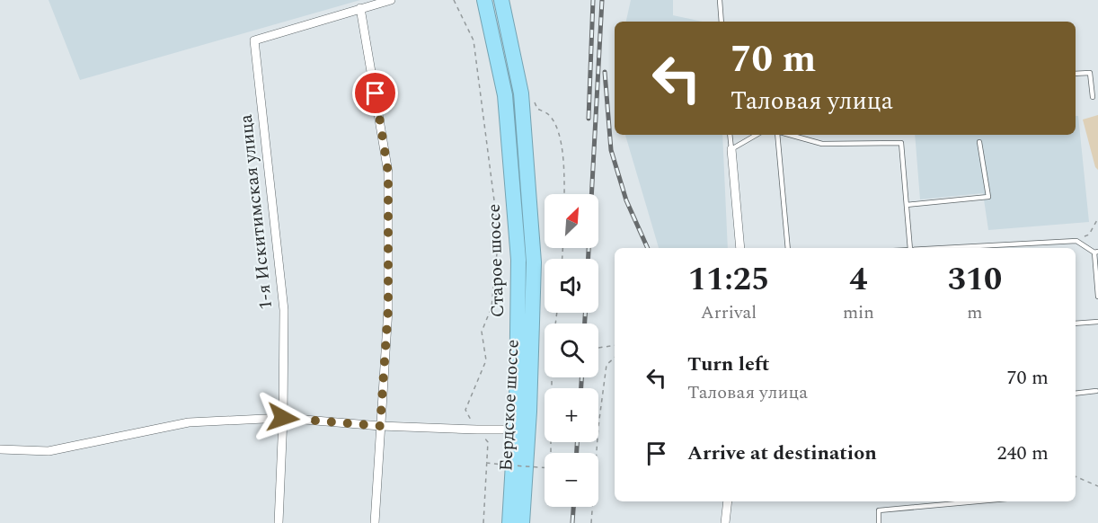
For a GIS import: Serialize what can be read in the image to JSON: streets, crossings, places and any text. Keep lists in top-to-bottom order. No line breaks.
{"streets":{"highway":["Старое шоссе","Бердское шоссе"],"street":["1-я Искитимская улица"]},"north":"top right","page":{"turn":["70 m","Таловая улица"],"map_buttons":["+","−"],"eta":["11:25","Arrival","4","min","310","m"],"list":[{"name":"Turn left","note":"Таловая улица","value":"70 m"},{"name":"Arrive at destination","value":"240 m"}]}}
